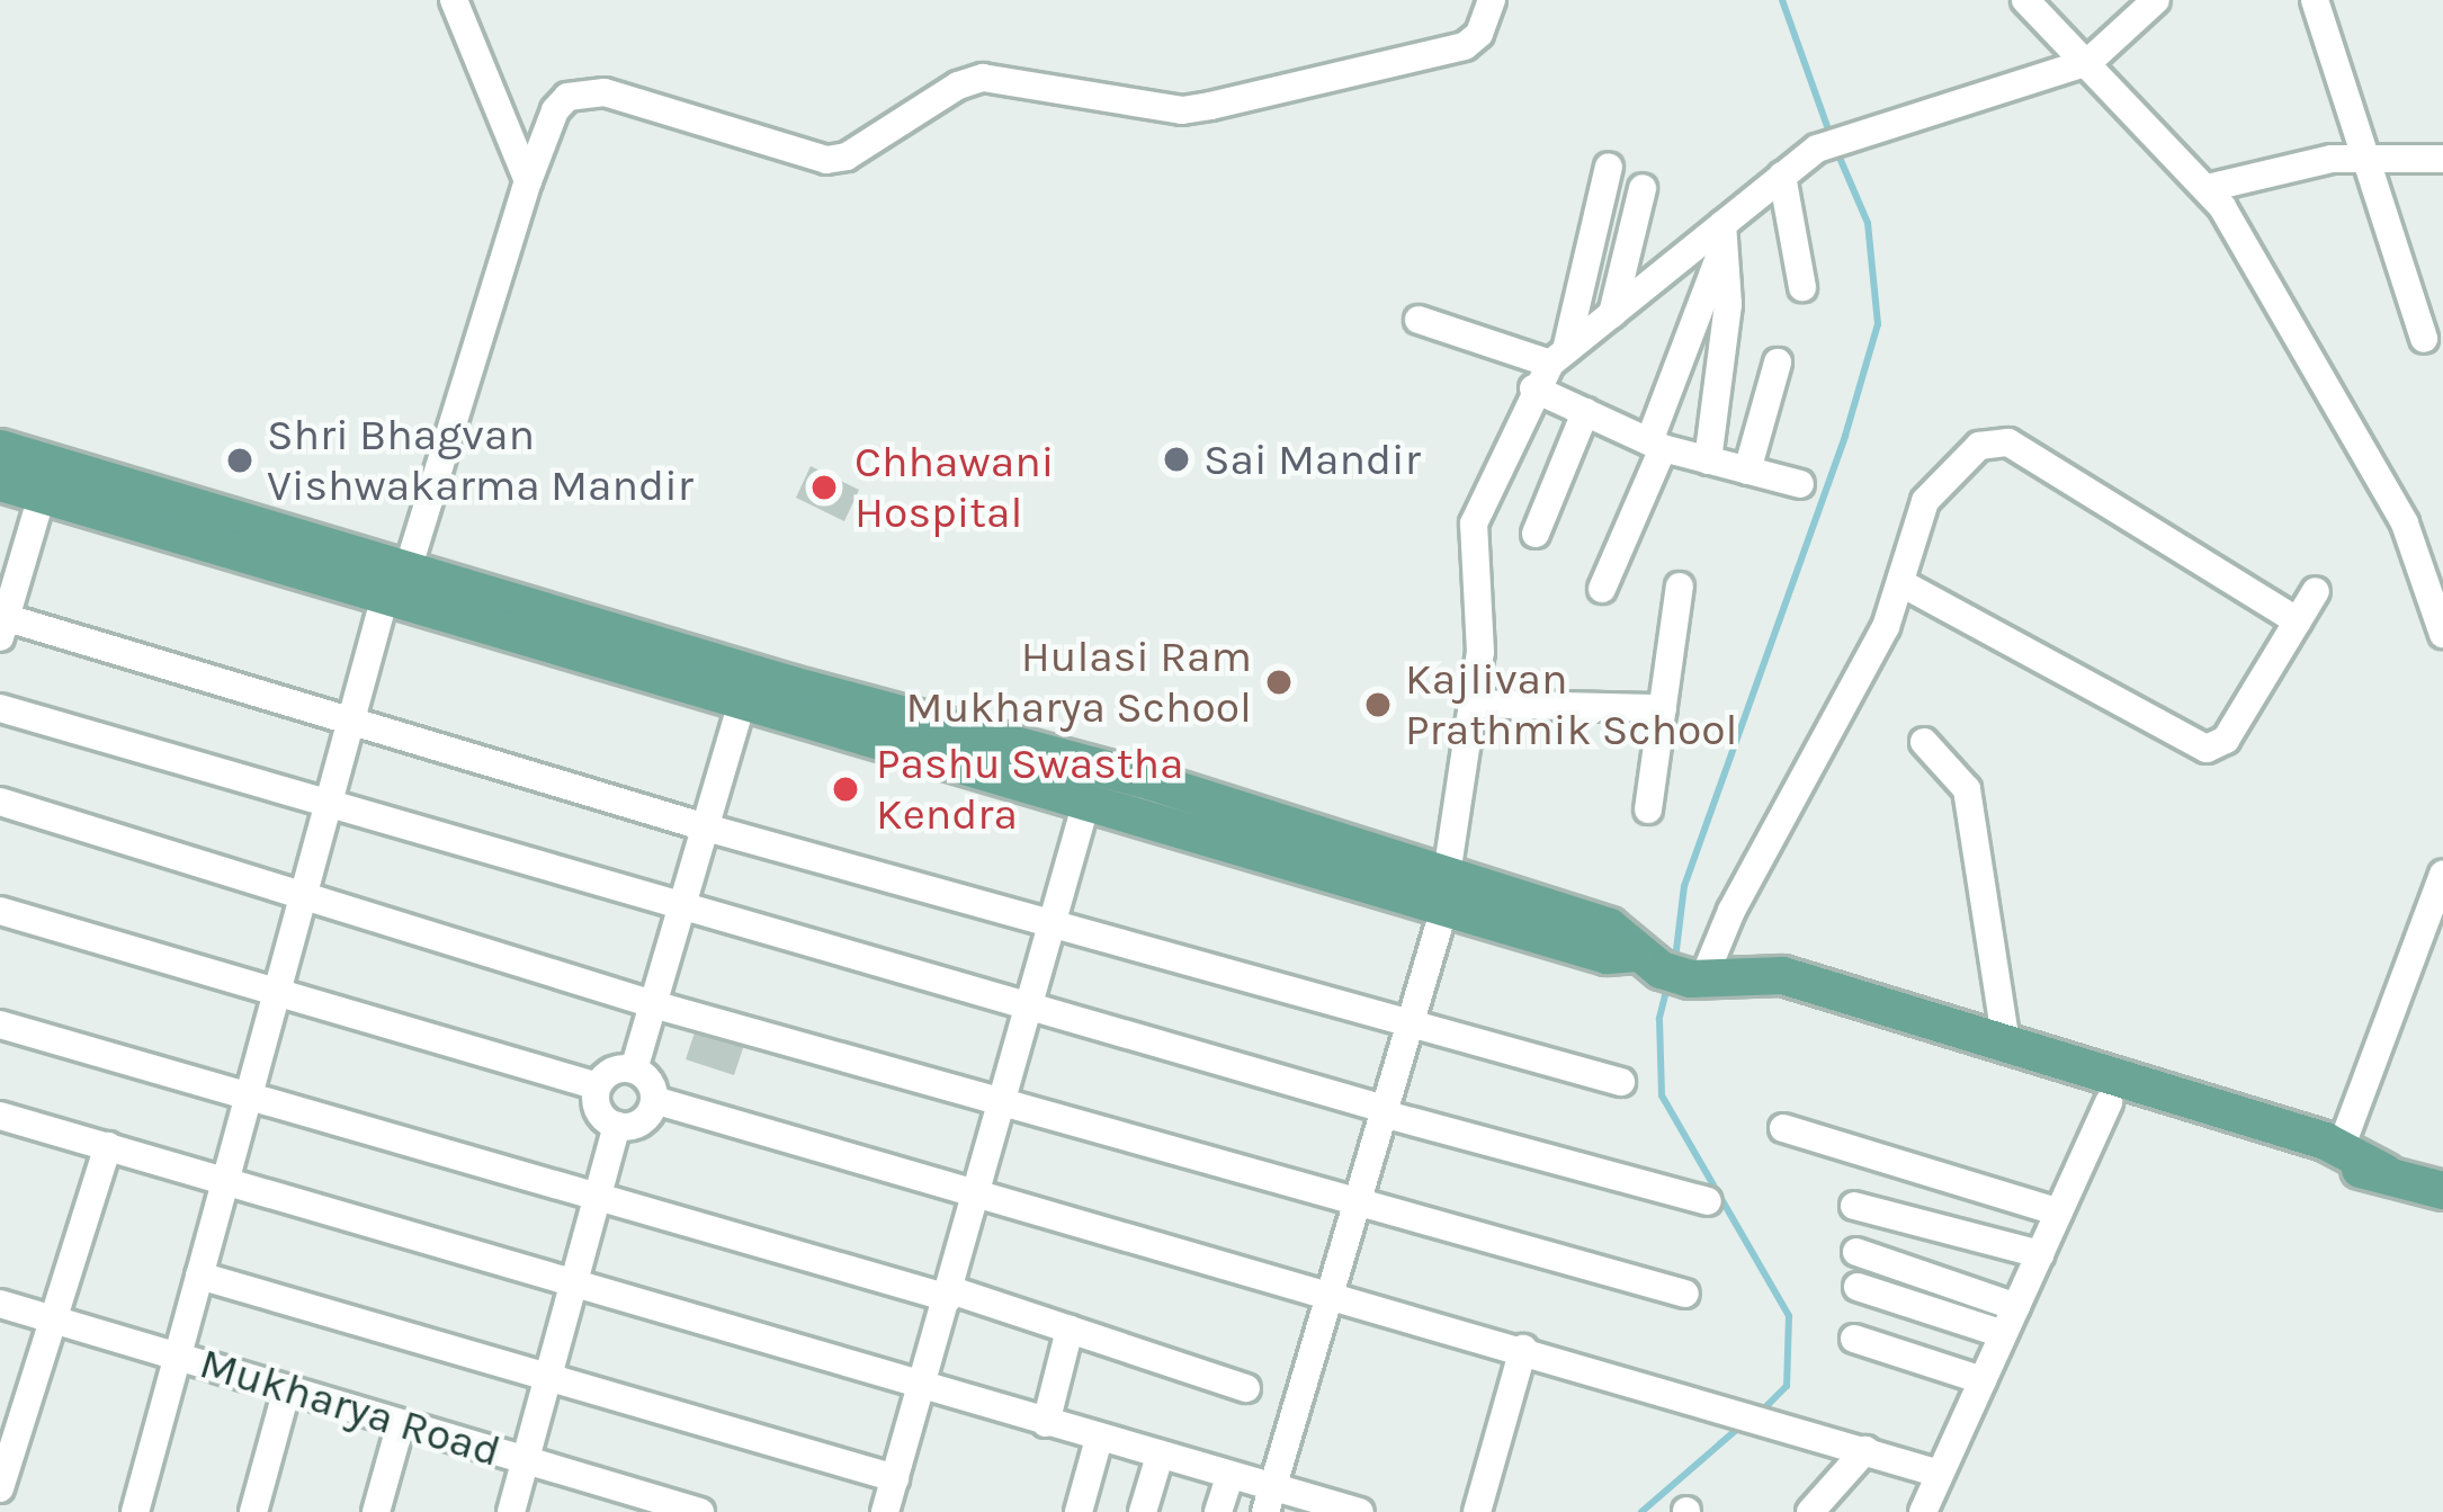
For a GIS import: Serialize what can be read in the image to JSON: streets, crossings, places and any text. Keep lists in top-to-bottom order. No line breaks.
{"streets":{"street":["Mukharya Road"]},"places":["Sai Mandir","Shri Bhagvan Vishwakarma Mandir","Chhawani Hospital","Hulasi Ram Mukharya School","Kajlivan Prathmik School","Pashu Swastha Kendra"]}
